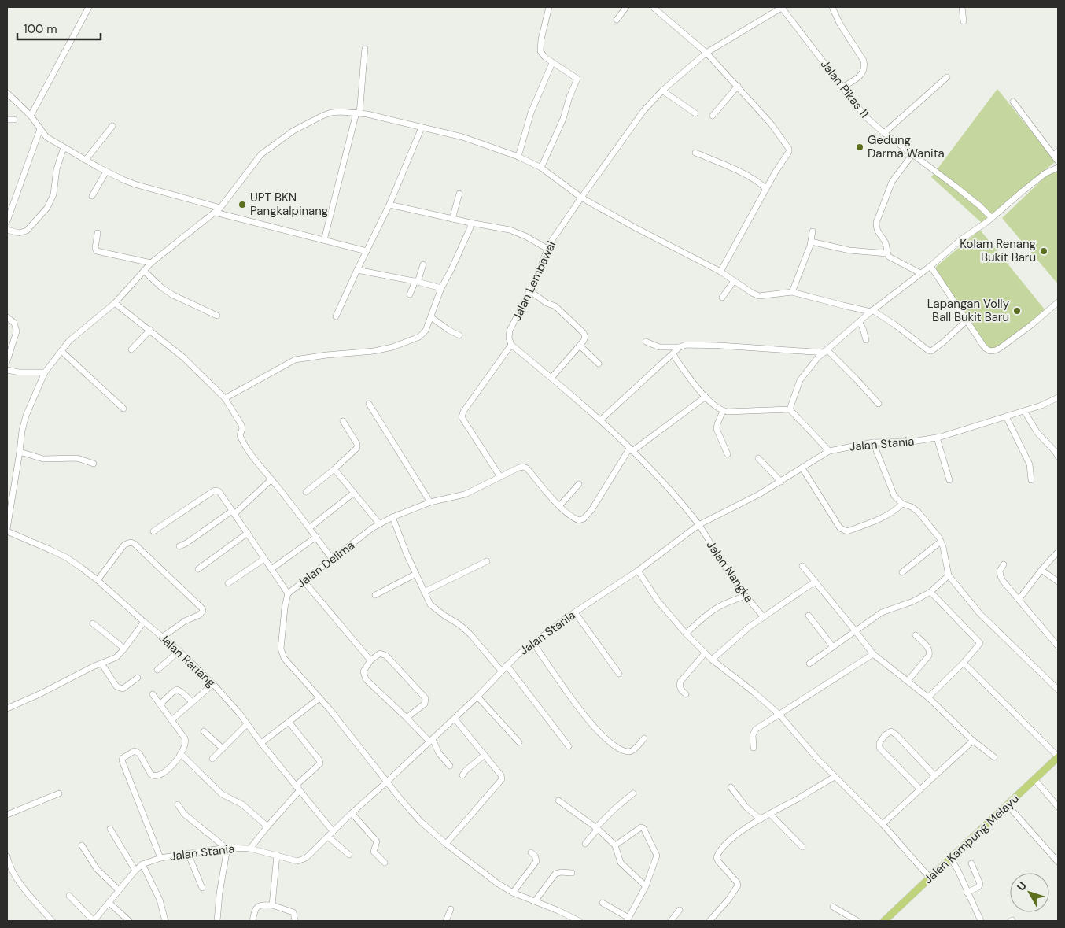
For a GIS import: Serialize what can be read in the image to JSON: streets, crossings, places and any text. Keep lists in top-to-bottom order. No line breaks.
{"streets":{"main road":["Jalan Kampung Melayu"],"street":["Jalan Pikas 11","Jalan Lembawai","Jalan Stania","Jalan Delima","Jalan Nangka","Jalan Rariang"]},"crossings":[["Jalan Pikas 11","Jalan Lembawai"],["Jalan Stania","Jalan Delima"],["Jalan Stania","Jalan Nangka"],["Jalan Stania","Jalan Rariang"]],"places":["Gedung Darma Wanita","UPT BKN Pangkalpinang","Kolam Renang Bukit Baru","Lapangan Volly Ball Bukit Baru"],"scale_bar":"100 m","north":"top left"}
